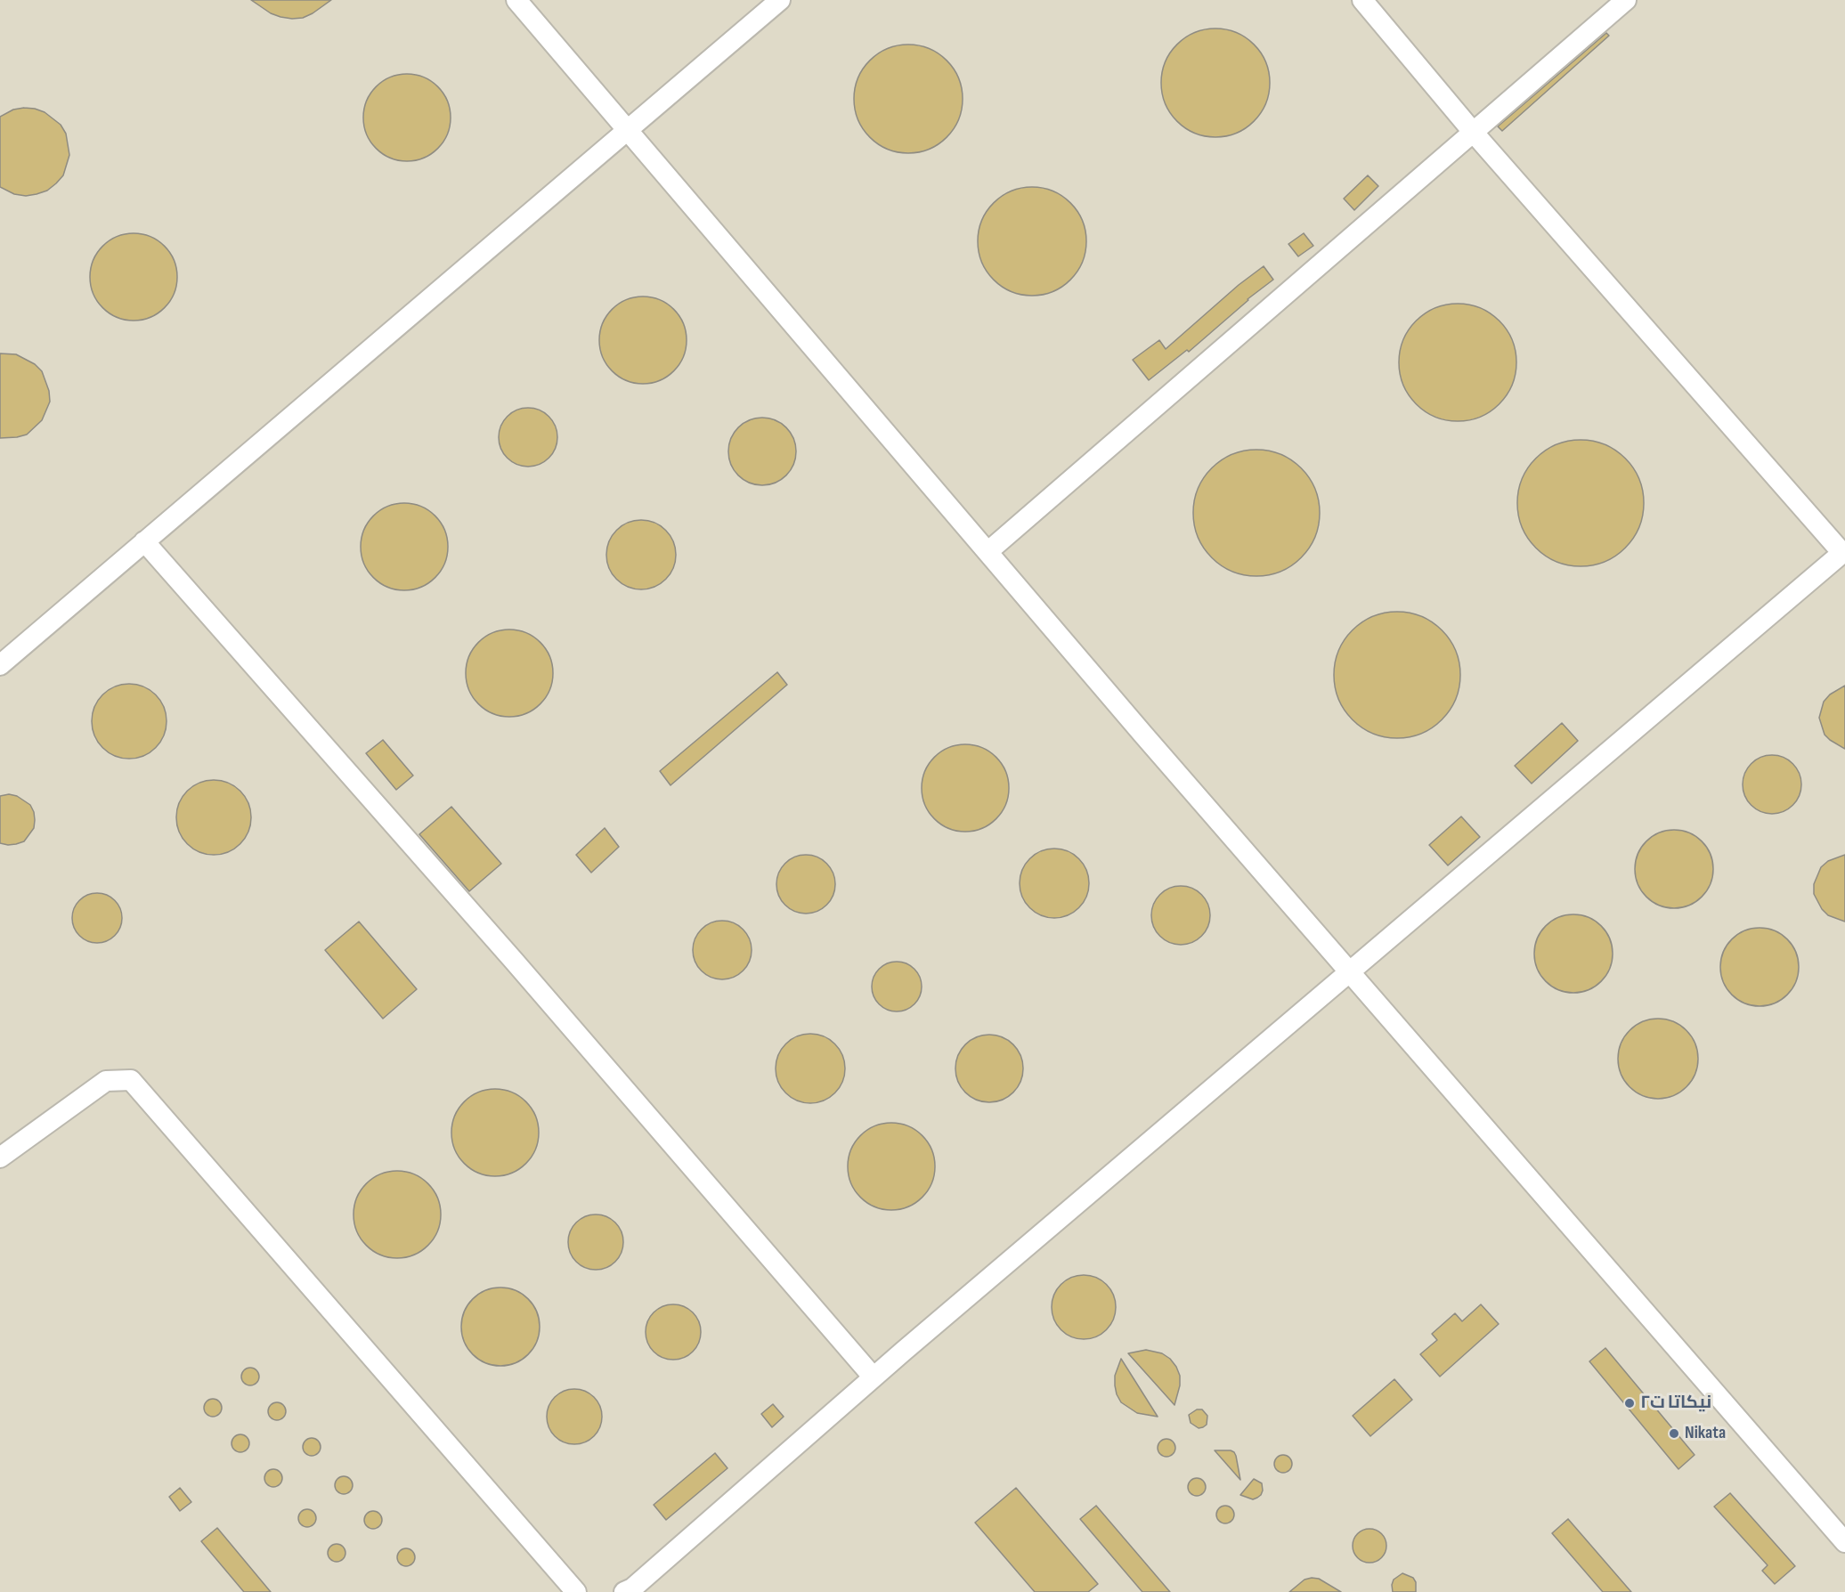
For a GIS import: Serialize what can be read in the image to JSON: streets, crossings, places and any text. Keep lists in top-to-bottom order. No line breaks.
{"places":["نيكاتا ت٢","Nikata"]}
